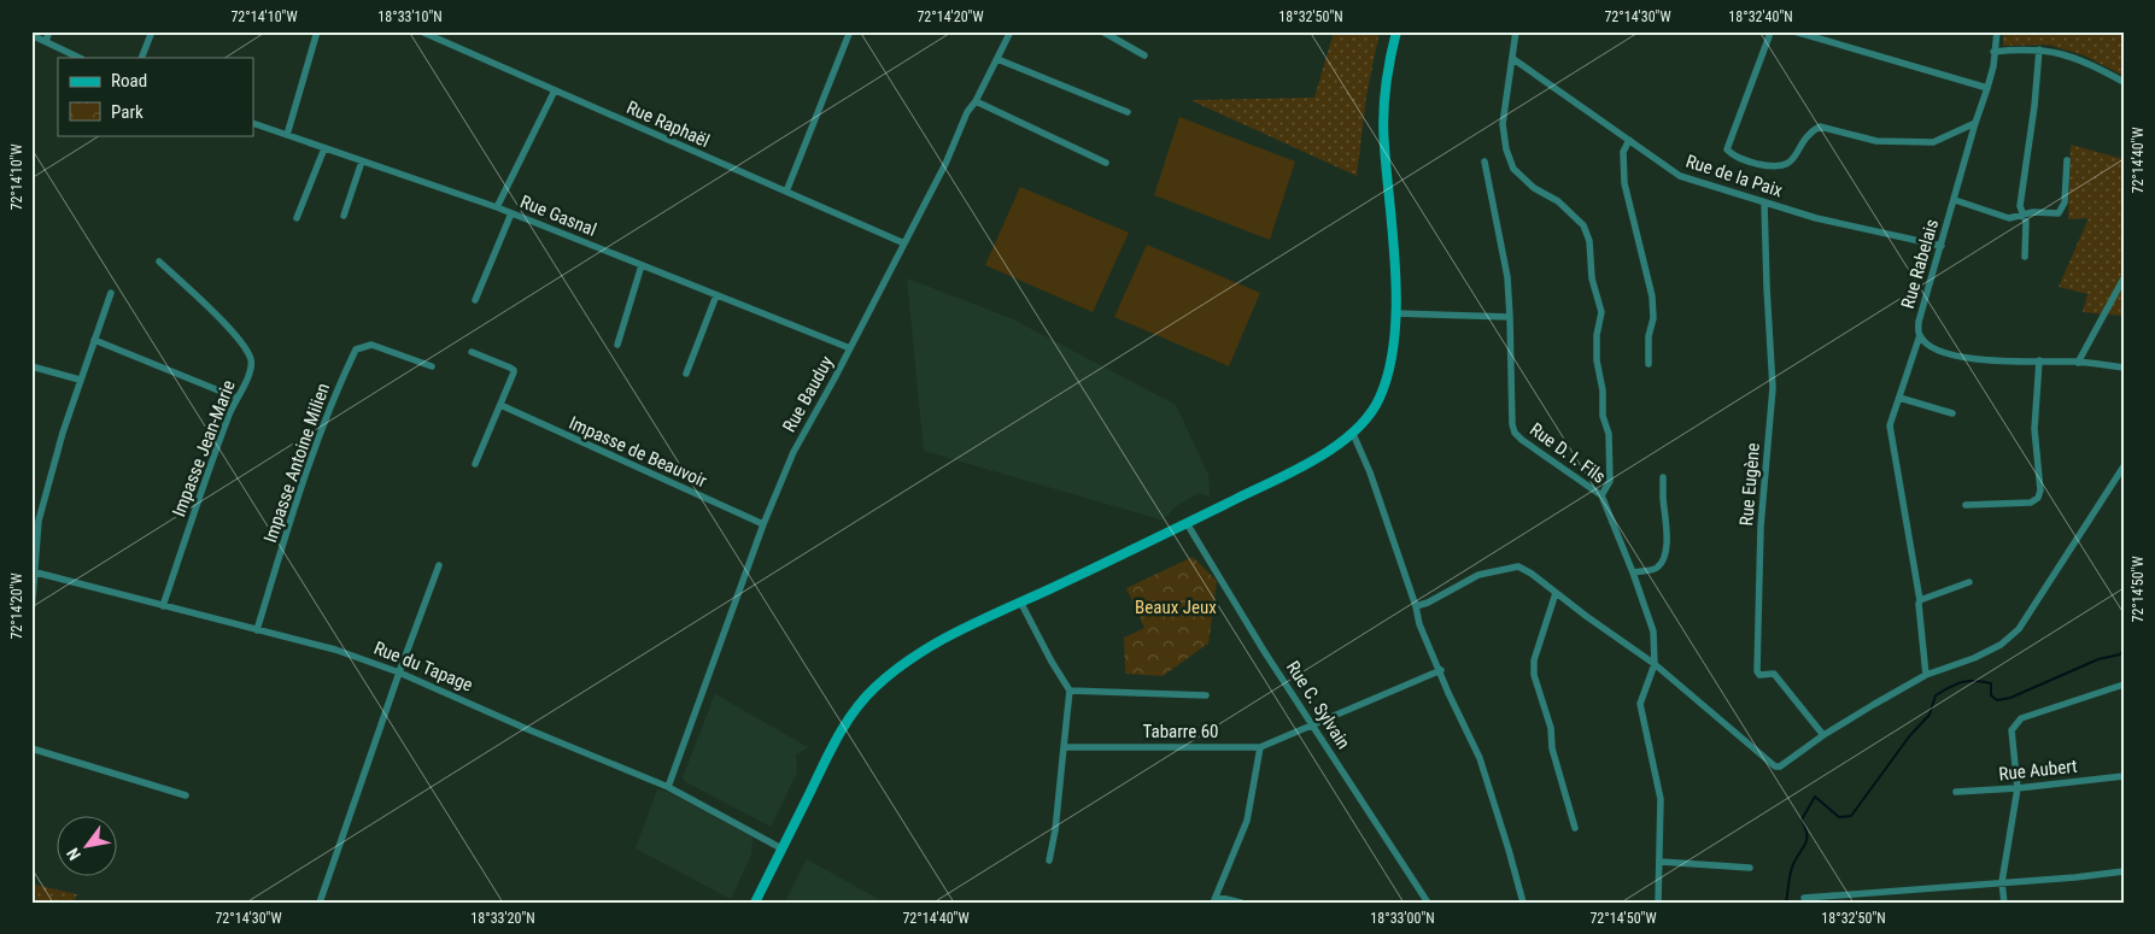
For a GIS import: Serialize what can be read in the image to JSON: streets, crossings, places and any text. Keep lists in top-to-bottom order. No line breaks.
{"streets":{"street":["Rue Raphaël","Rue de la Paix","Rue Gasnal","Rue Rabelais","Rue Bauduy","Impasse Jean-Marie","Impasse de Beauvoir","Rue D. I. Fils","Impasse Antoine Milien","Rue Eugène","Rue du Tapage","Rue C. Sylvain","Tabarre 60","Rue Aubert"]},"crossings":[["Rue Raphaël","Rue Bauduy"],["Rue de la Paix","Rue Rabelais"],["Rue de la Paix","Rue Eugène"],["Rue Gasnal","Rue Bauduy"],["Rue Bauduy","Impasse de Beauvoir"],["Rue Bauduy","Rue du Tapage"],["Impasse Jean-Marie","Rue du Tapage"],["Impasse Antoine Milien","Rue du Tapage"],["Rue C. Sylvain","Tabarre 60"]],"parks":["Beaux Jeux"],"legend":["Road","Park"],"north":"bottom left","coordinates":["72°14'10\"W","18°33'10\"N","72°14'20\"W","18°32'50\"N","72°14'30\"W","18°32'40\"N","72°14'40\"W","72°14'50\"W","18°33'20\"N","18°33'00\"N"]}
